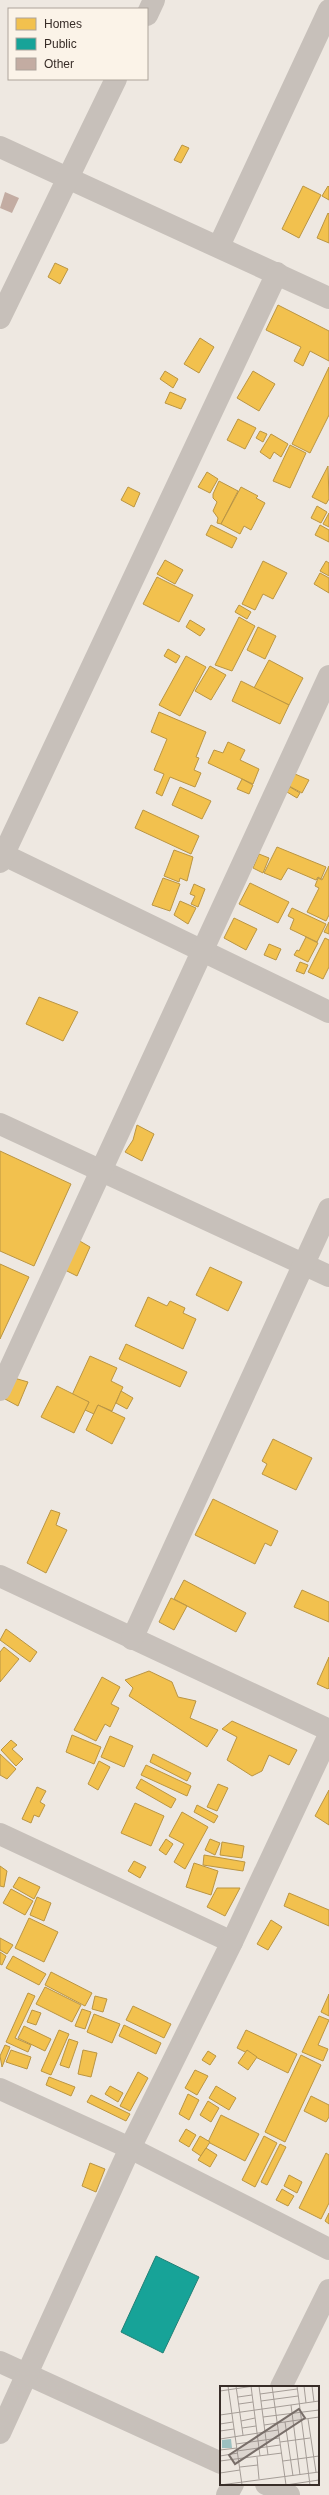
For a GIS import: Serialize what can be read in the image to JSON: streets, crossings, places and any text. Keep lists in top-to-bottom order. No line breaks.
{"legend":["Homes","Public","Other"]}
